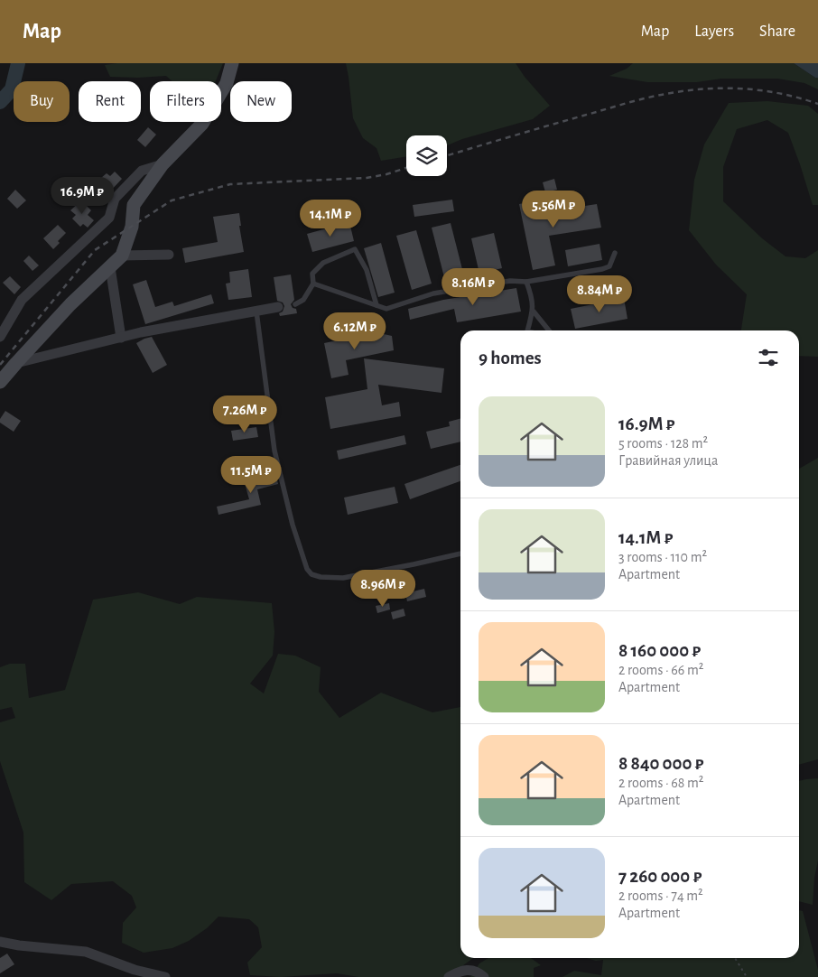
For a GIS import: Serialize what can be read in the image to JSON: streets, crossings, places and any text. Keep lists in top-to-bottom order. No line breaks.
{"page":{"header":"Map","nav":["Map","Layers","Share"],"chip":["Buy","Rent","Filters","New"],"price":["16.9M ₽","5.56M ₽","14.1M ₽","8.16M ₽","8.84M ₽","6.12M ₽","7.26M ₽","11.5M ₽","8.96M ₽"],"heading":"9 homes","list":[{"name":"16.9M ₽","note":"5 rooms · 128 m² · Гравийная улица"},{"name":"14.1M ₽","note":"3 rooms · 110 m² · Apartment"},{"name":"8 160 000 ₽","note":"2 rooms · 66 m² · Apartment"},{"name":"8 840 000 ₽","note":"2 rooms · 68 m² · Apartment"},{"name":"7 260 000 ₽","note":"2 rooms · 74 m² · Apartment"}]}}
